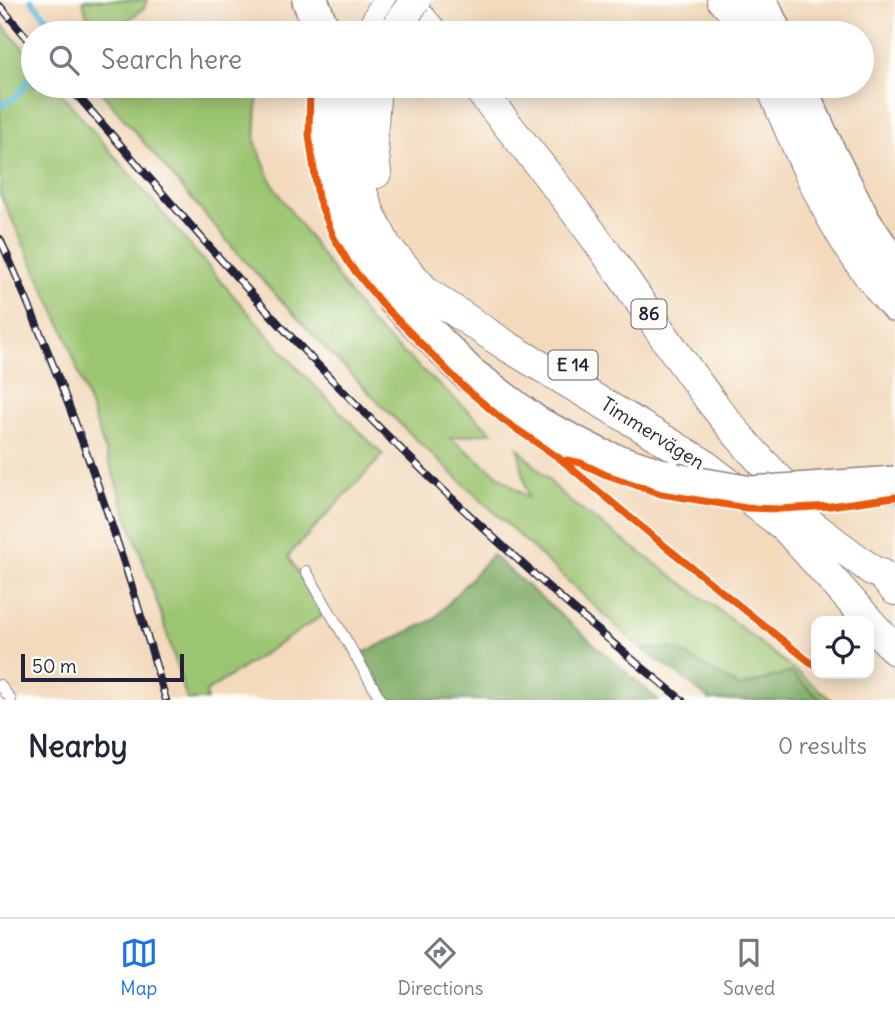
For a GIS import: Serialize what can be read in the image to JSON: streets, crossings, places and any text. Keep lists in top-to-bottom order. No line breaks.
{"streets":{"main road":["86","E 14","Timmervägen"]},"crossings":[["86","Timmervägen"]],"scale_bar":"50 m","page":{"search":"Search here","scale":"50 m","heading":["Nearby","0 results"],"nav":["Map","Directions","Saved"]}}
